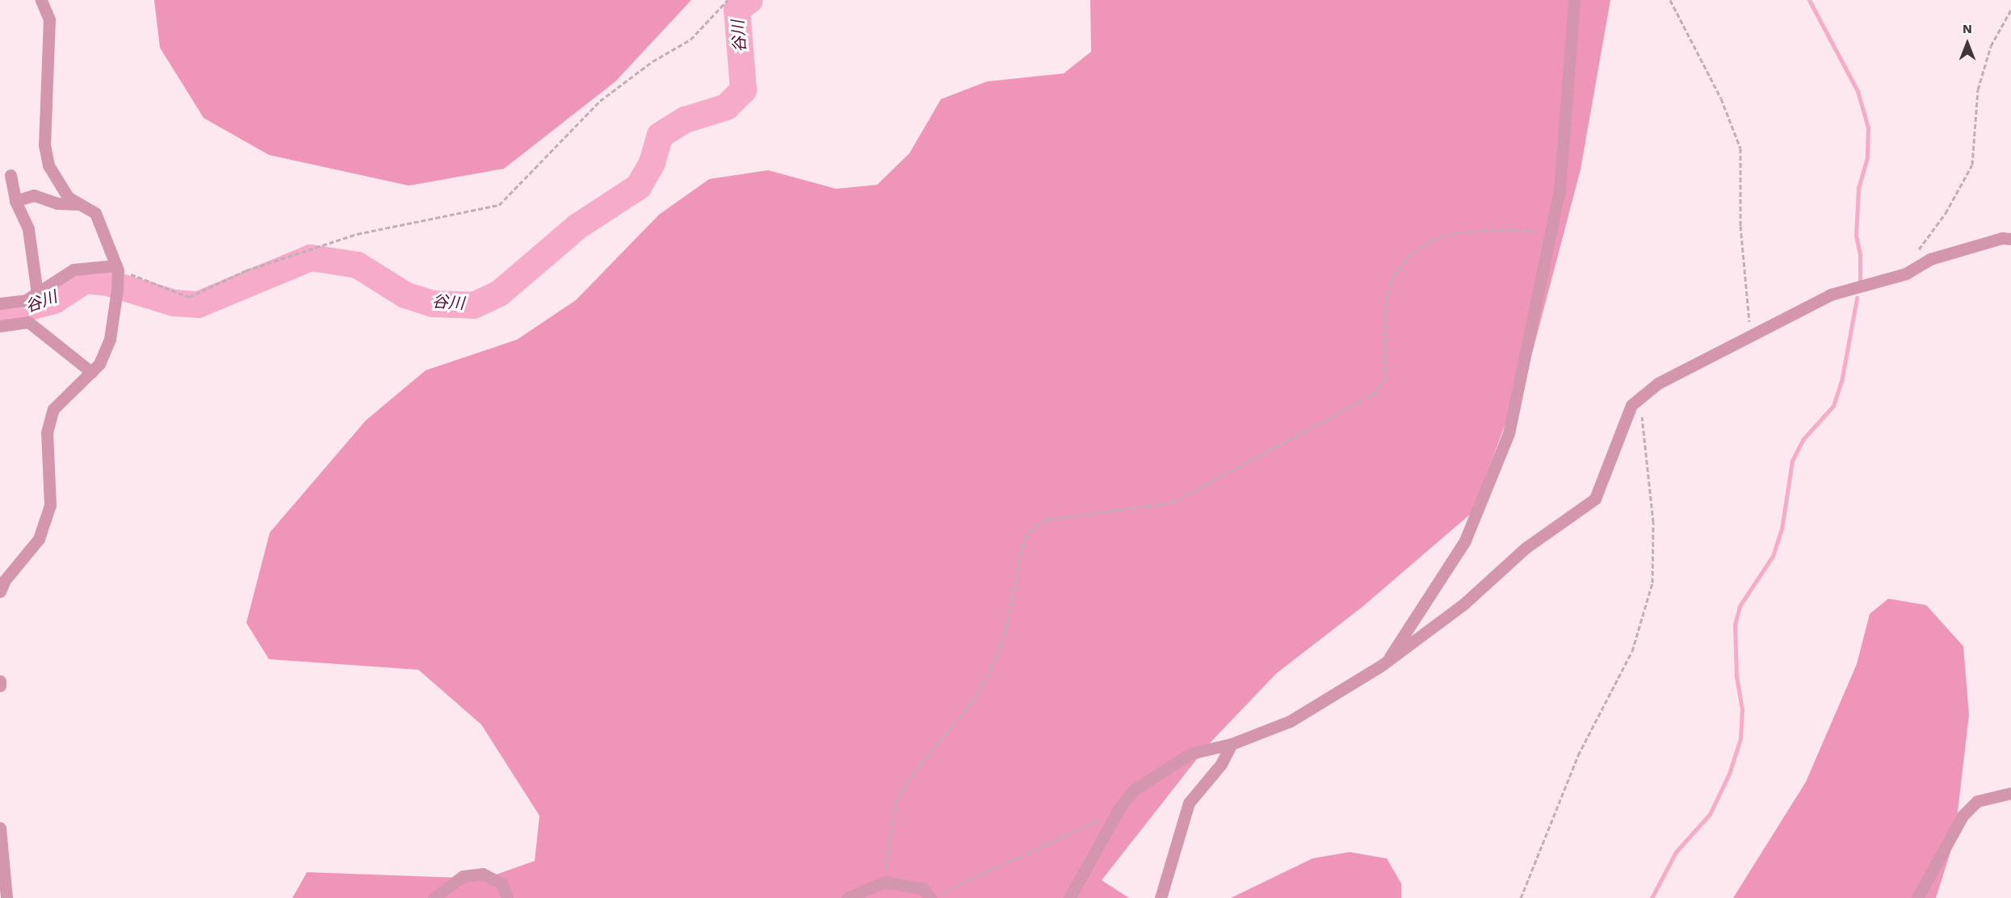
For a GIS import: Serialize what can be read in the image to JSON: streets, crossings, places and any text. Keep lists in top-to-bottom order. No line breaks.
{"water":["谷川"],"north":"top"}
